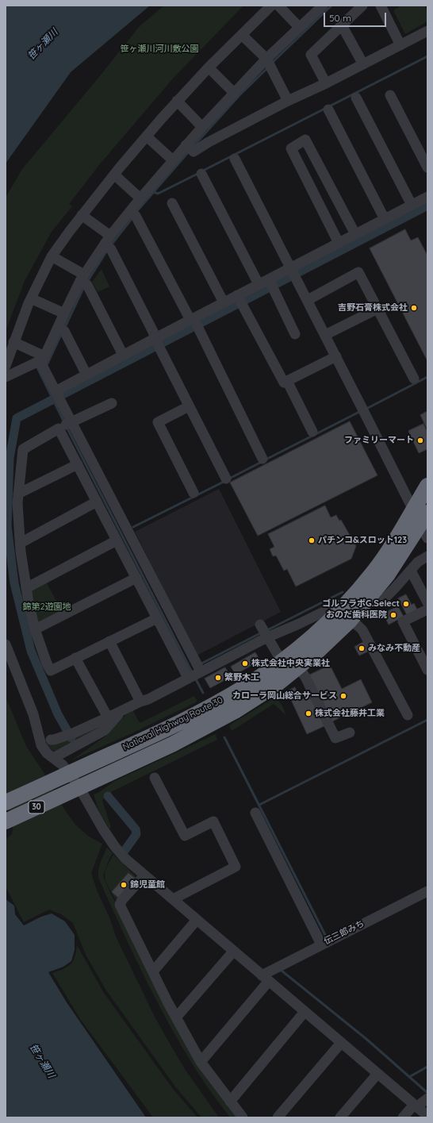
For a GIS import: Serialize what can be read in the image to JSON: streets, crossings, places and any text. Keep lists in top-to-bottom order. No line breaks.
{"streets":{"highway":["National Highway Route 30","30"],"street":["伝三郎みち"]},"water":["笹ヶ瀬川"],"parks":["笹ヶ瀬川河川敷公園","錦第2遊園地"],"places":["吉野石膏株式会社","ファミリーマート","パチンコ&スロット123","ゴルフラボG.Select","おのだ歯科医院","みなみ不動産","株式会社中央実業社","繁野木工","カローラ岡山総合サービス","株式会社藤井工業","錦児童館"],"scale_bar":"50 m"}
